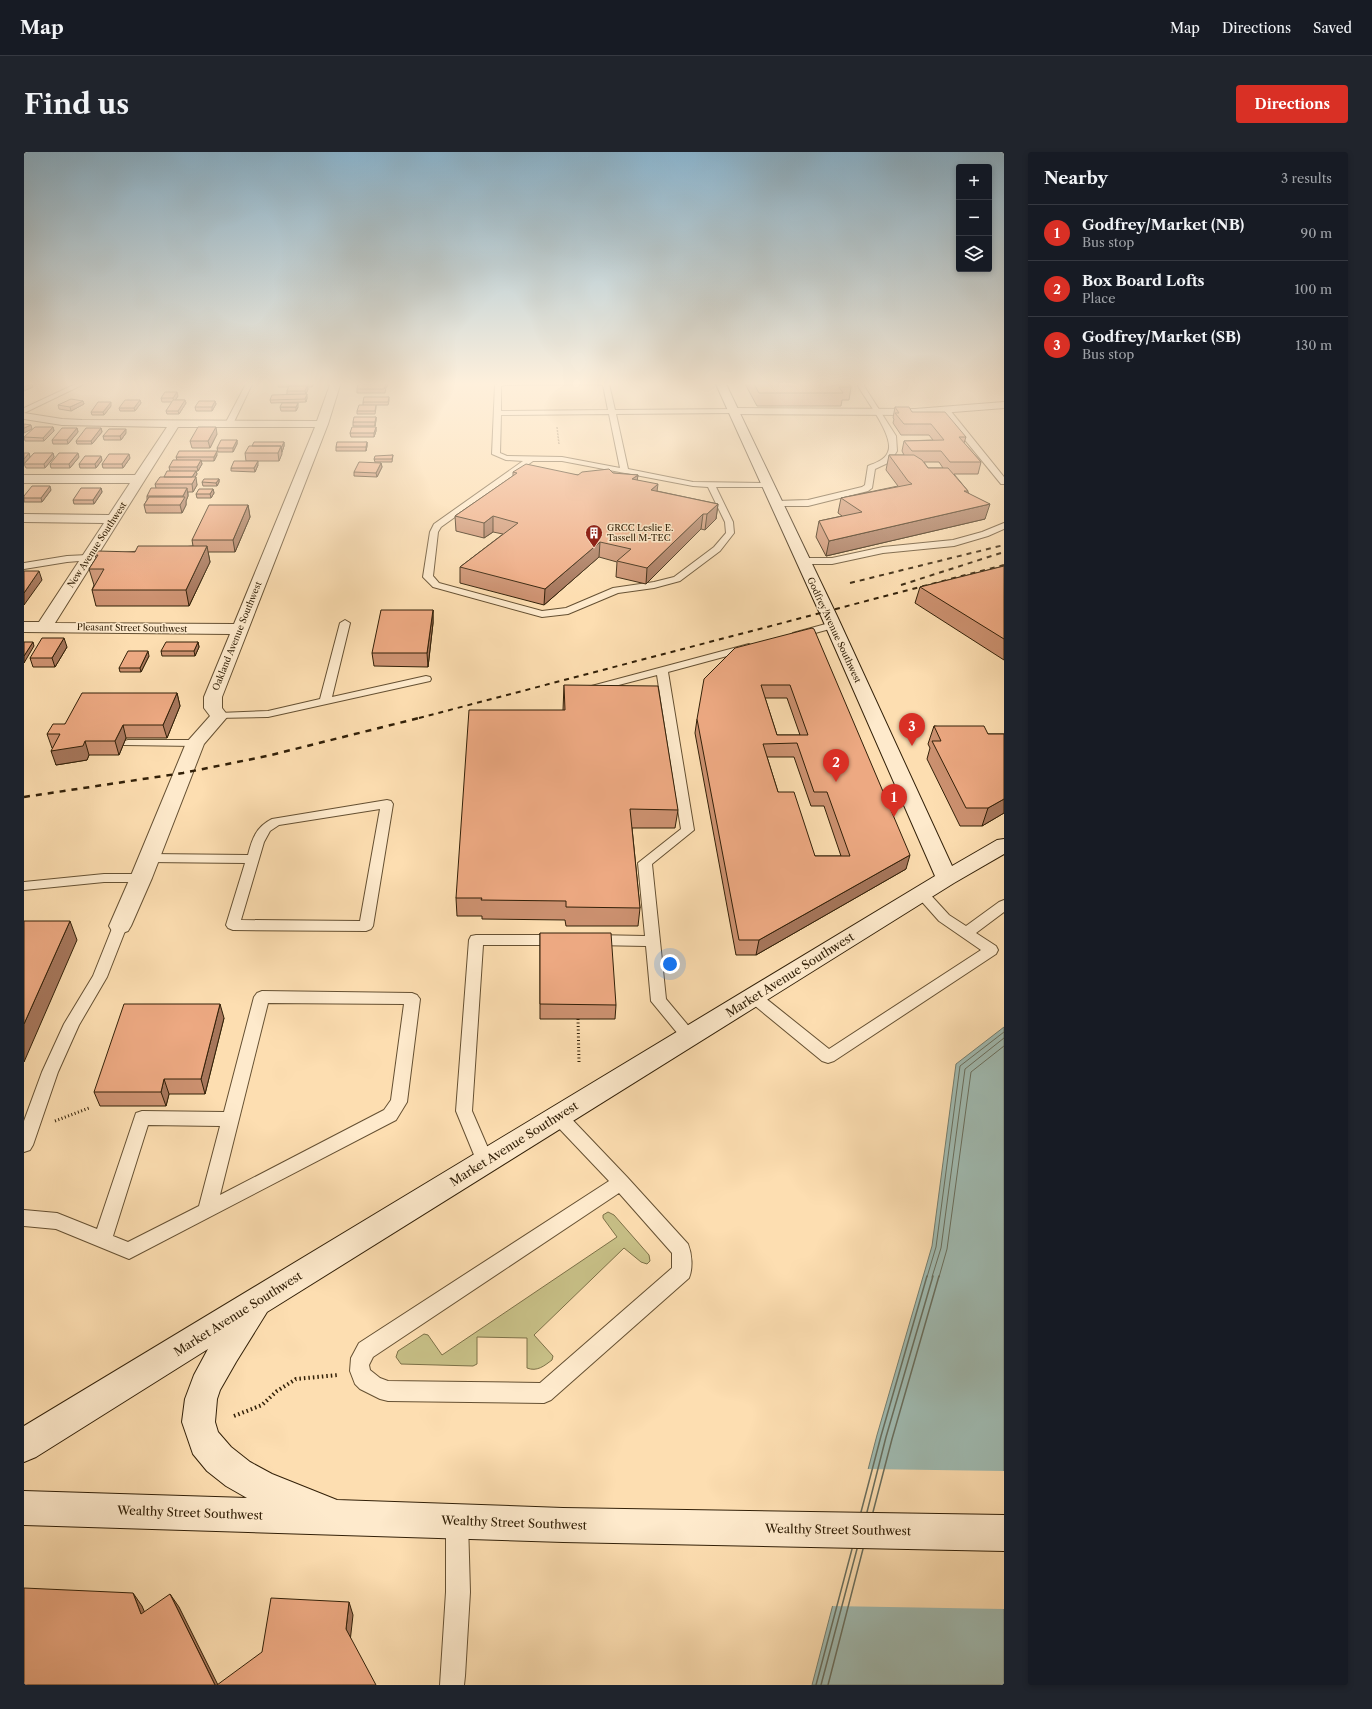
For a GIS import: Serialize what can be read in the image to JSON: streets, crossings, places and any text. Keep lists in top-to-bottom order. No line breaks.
{"streets":{"street":["New Avenue Southwest","Pleasant Street Southwest","Godfrey Avenue Southwest","Oakland Avenue Southwest","Market Avenue Southwest","Wealthy Street Southwest"]},"crossings":[["New Avenue Southwest","Pleasant Street Southwest"],["Pleasant Street Southwest","Oakland Avenue Southwest"],["Godfrey Avenue Southwest","Market Avenue Southwest"]],"places":{"building":["GRCC Leslie E. Tassell M-TEC"]},"page":{"header":"Map","nav":["Map","Directions","Saved"],"buttons":"Directions","title":"Find us","heading":["Nearby","3 results"],"map_buttons":["+","−"],"list":[{"mark":"1","name":"Godfrey/Market (NB)","note":"Bus stop","value":"90 m"},{"mark":"2","name":"Box Board Lofts","note":"Place","value":"100 m"},{"mark":"3","name":"Godfrey/Market (SB)","note":"Bus stop","value":"130 m"}],"pins":["3","2","1"]}}
